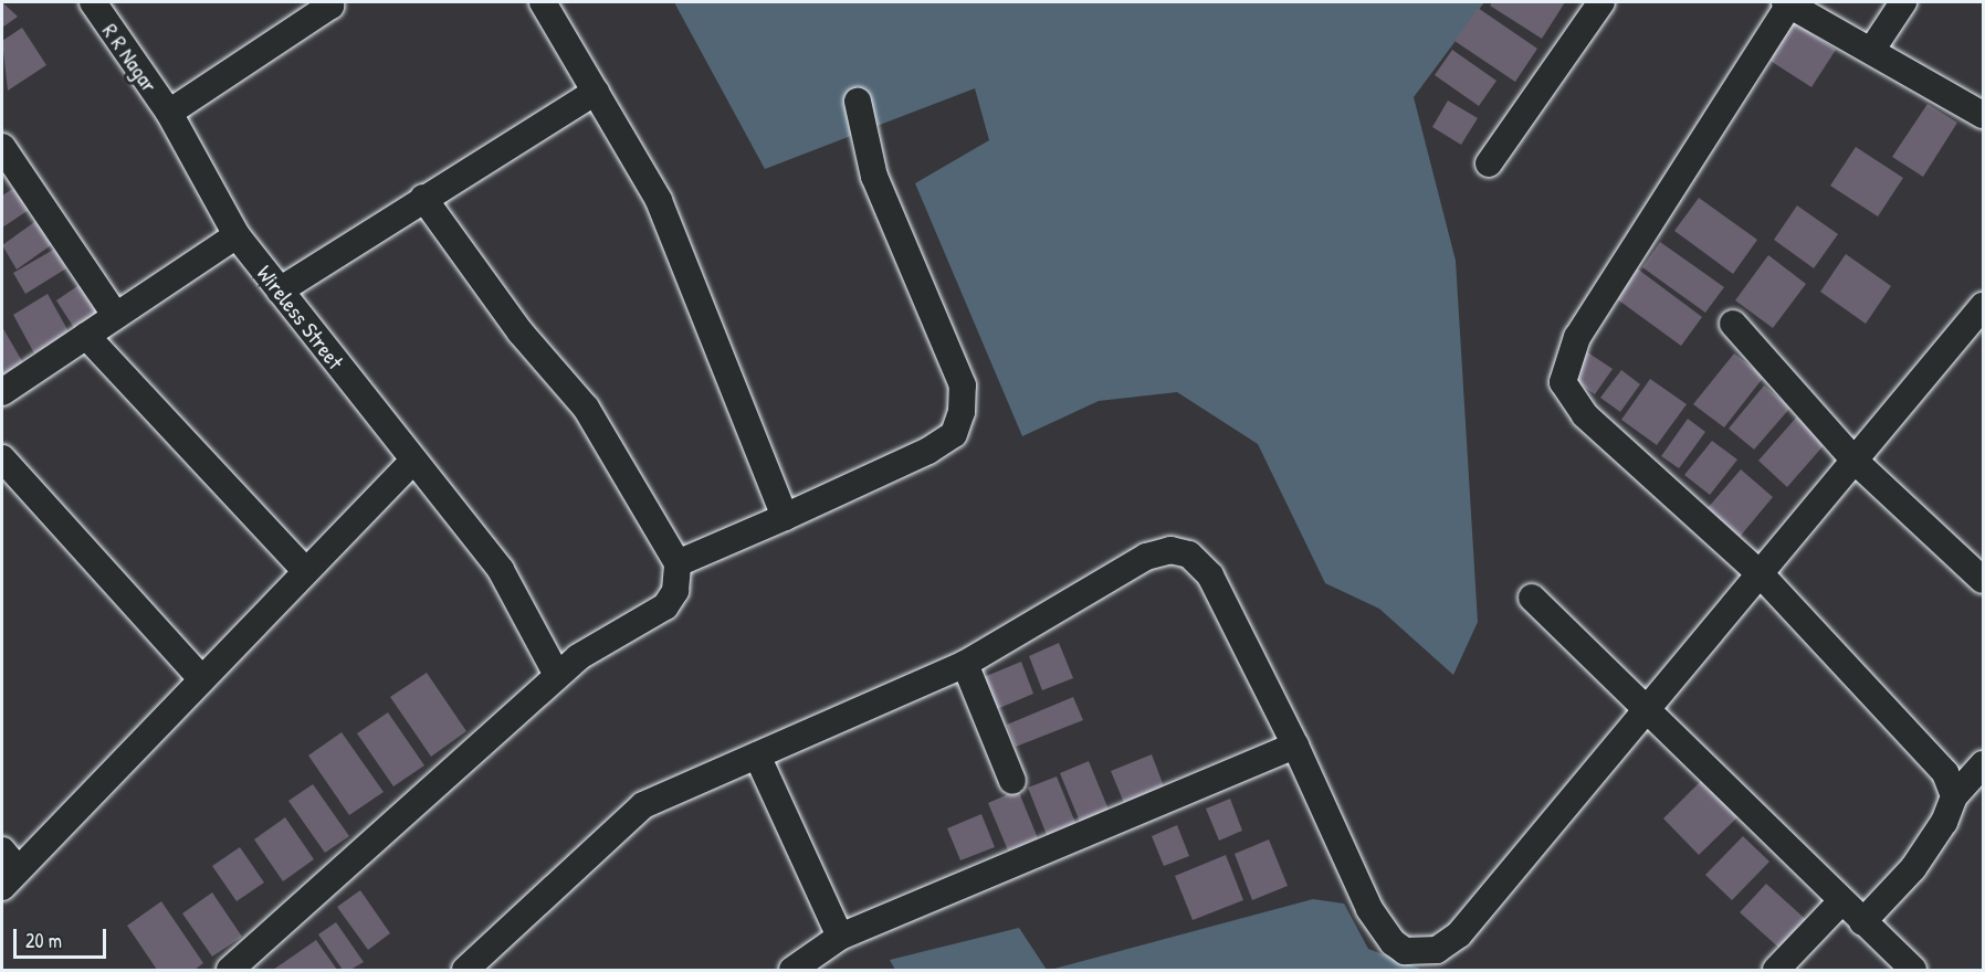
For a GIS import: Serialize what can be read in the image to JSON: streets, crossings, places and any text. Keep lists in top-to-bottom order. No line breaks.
{"streets":{"street":["R R Nagar","Wireless Street"]},"crossings":[["R R Nagar","Wireless Street"]],"scale_bar":"20 m"}
